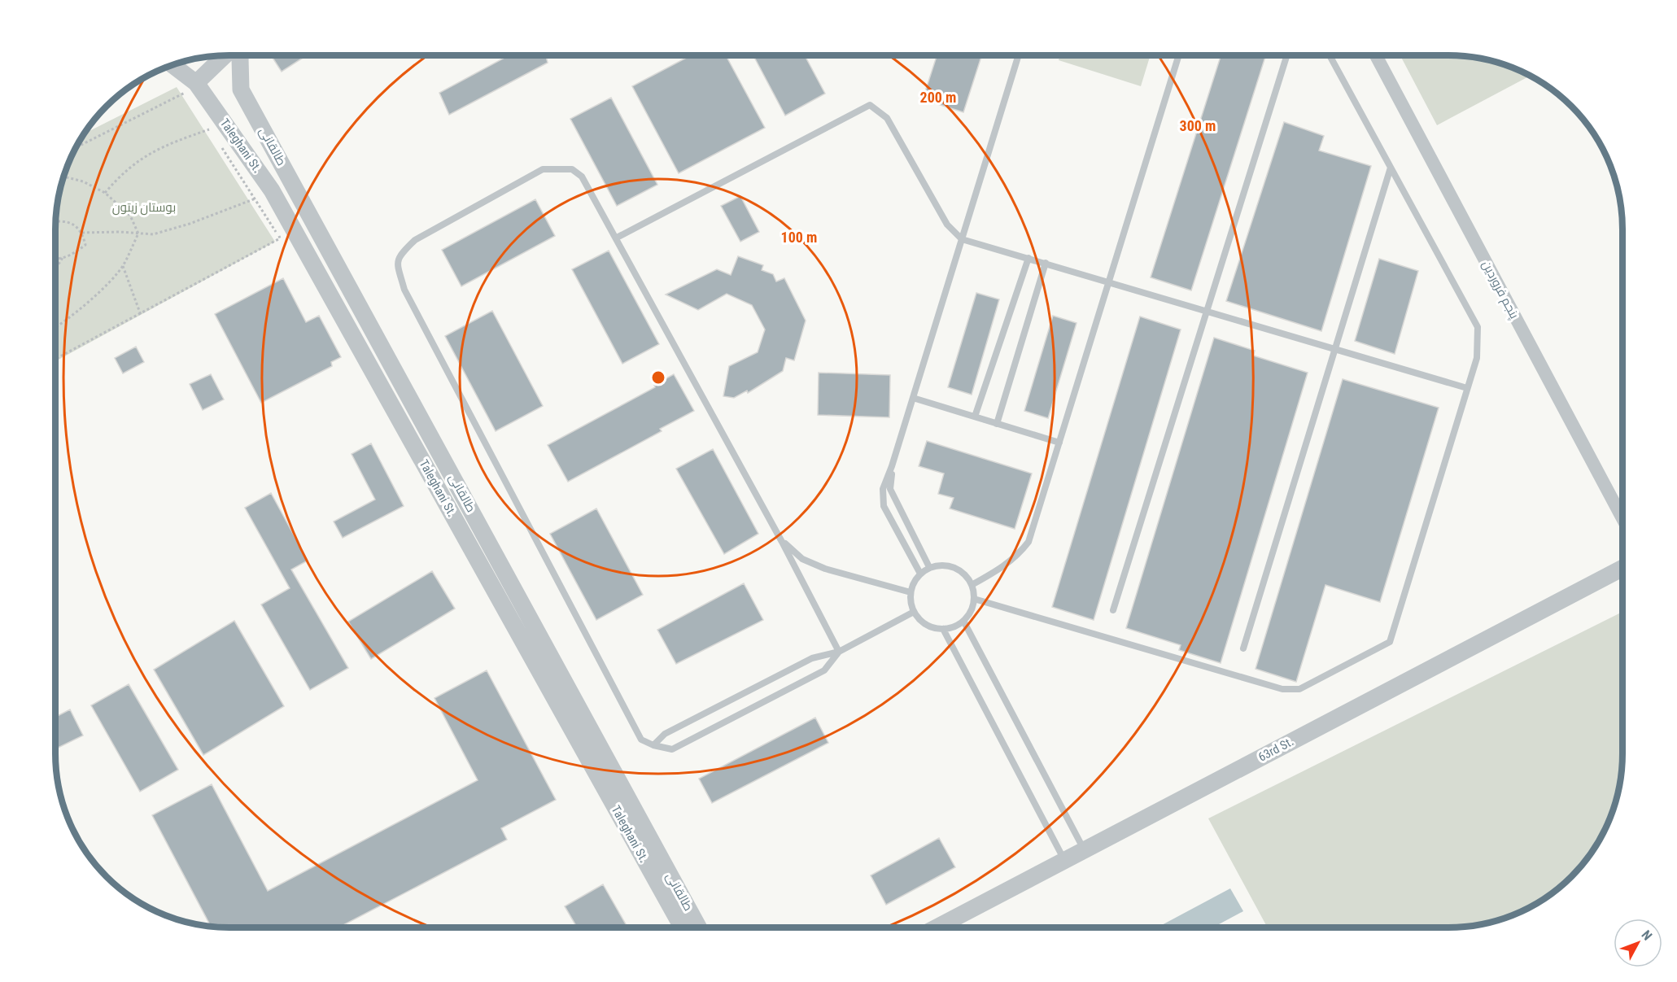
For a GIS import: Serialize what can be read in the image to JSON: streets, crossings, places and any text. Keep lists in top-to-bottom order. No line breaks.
{"streets":{"street":["Taleghani St.","طالقانی","پنجم فروردین","63rd St."]},"parks":["بوستان زیتون"],"north":"top right","rings":["200 m","300 m","100 m"]}
